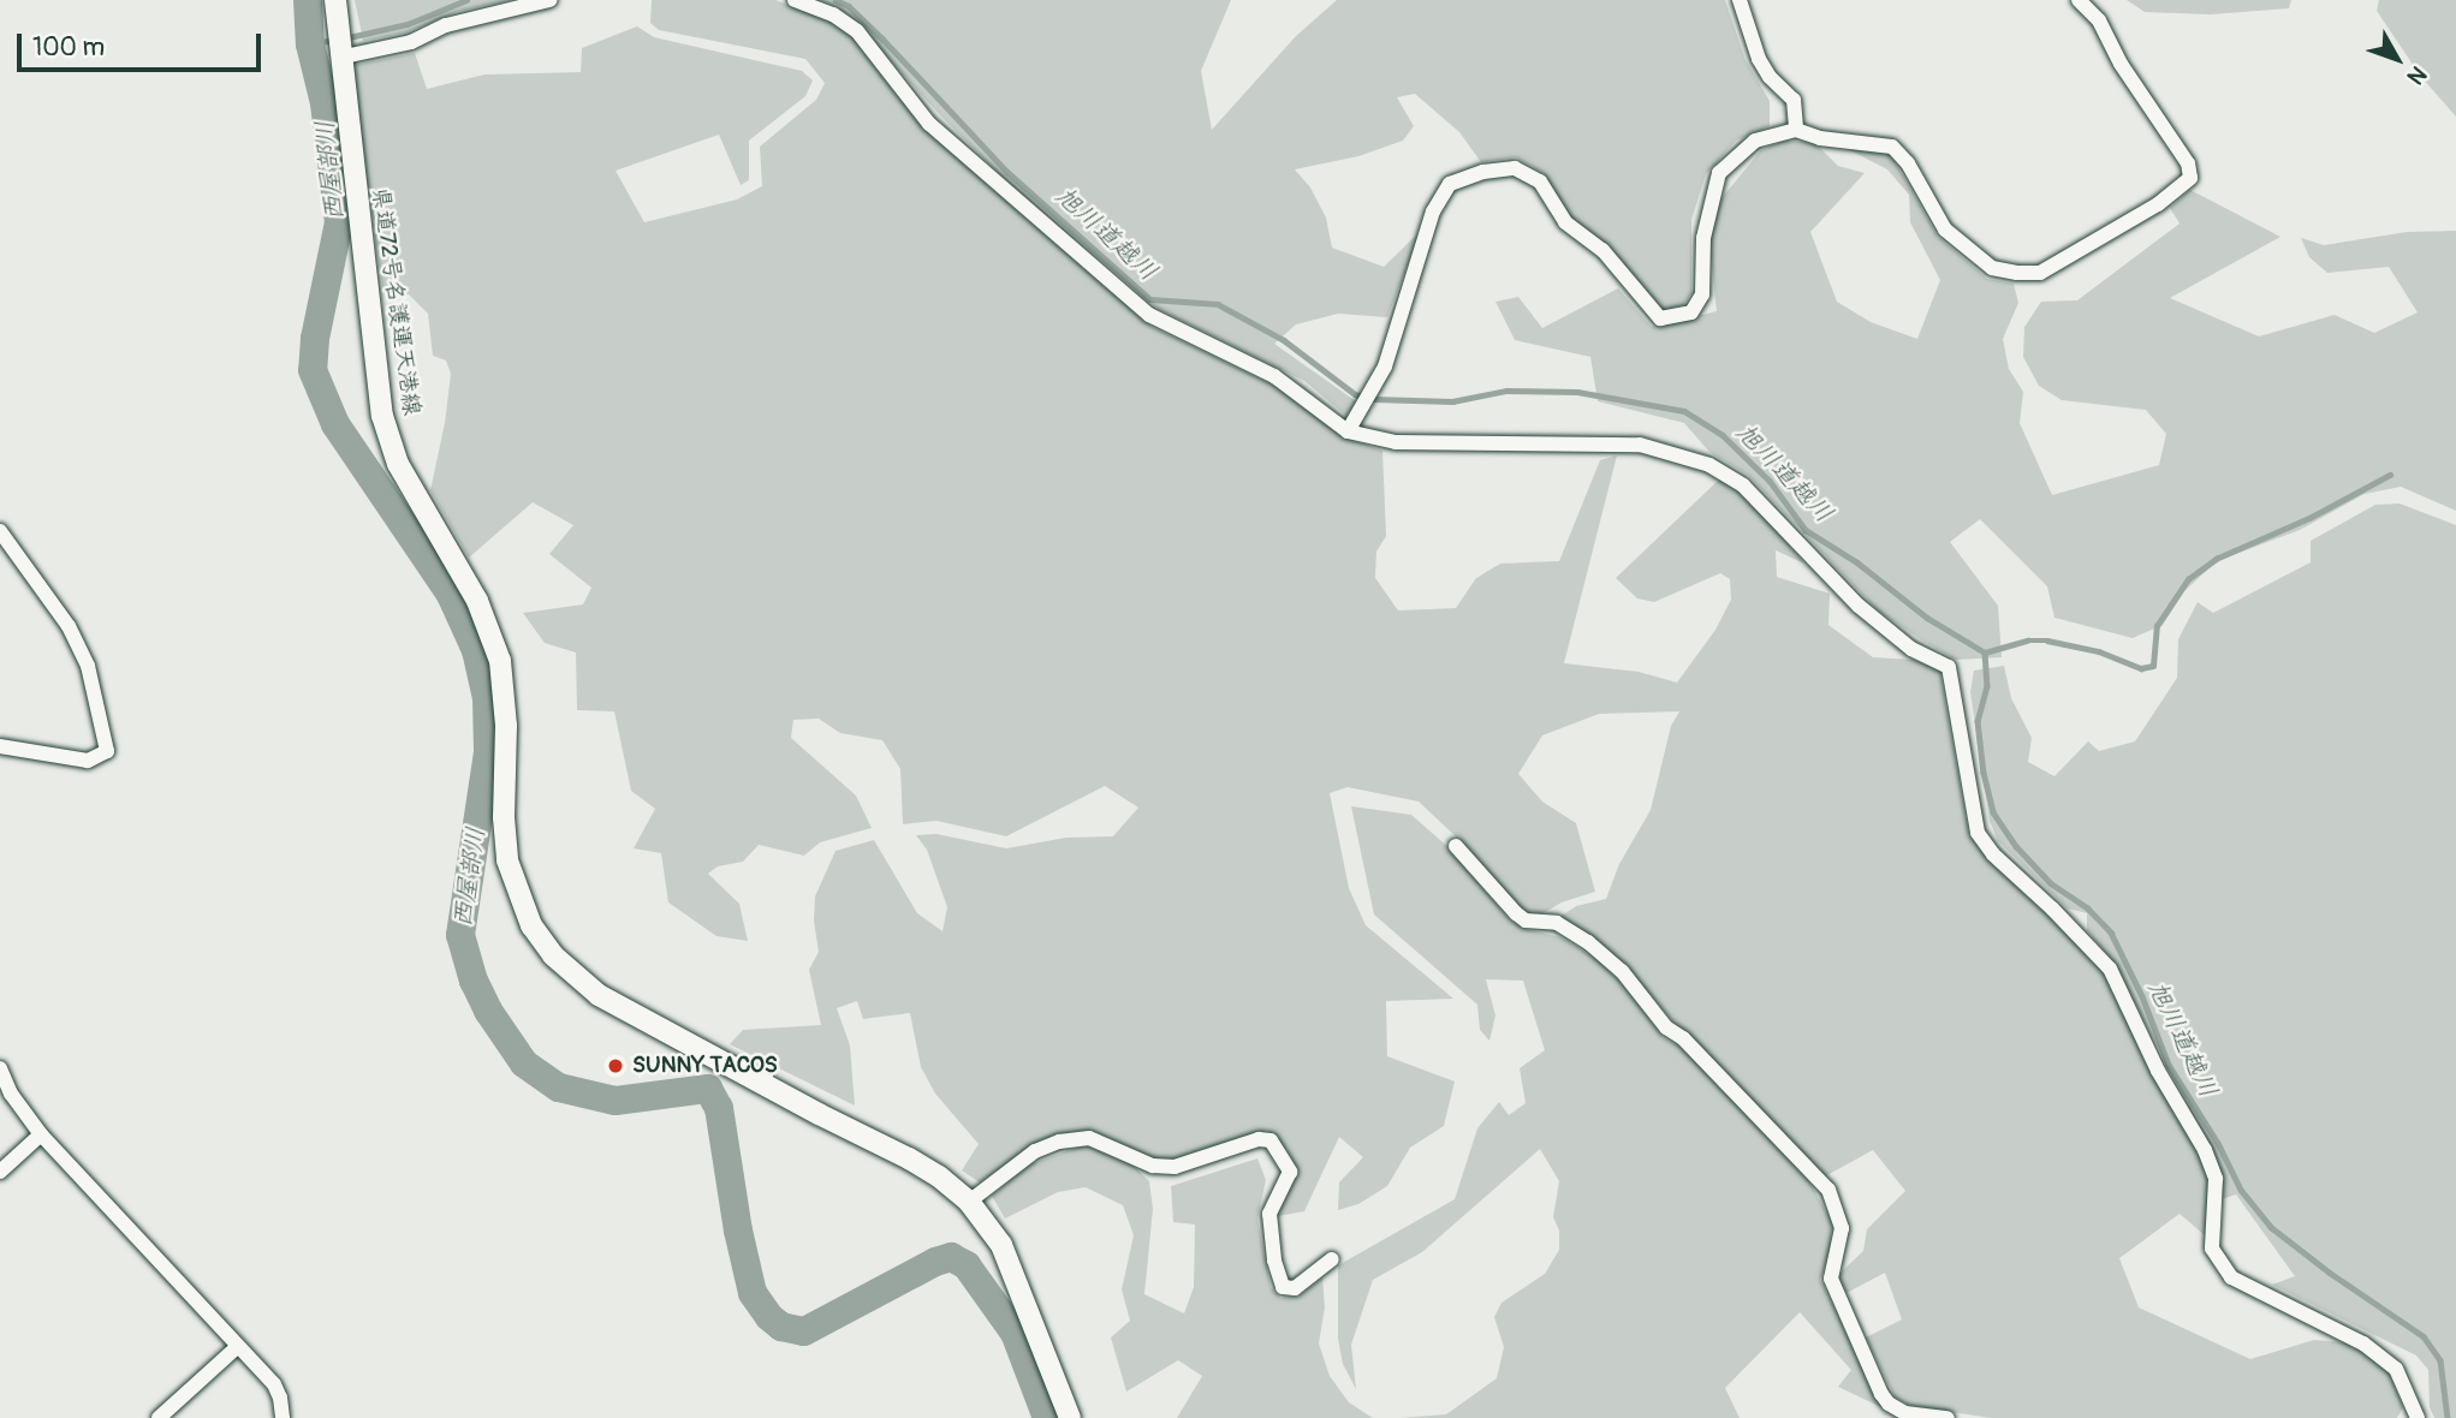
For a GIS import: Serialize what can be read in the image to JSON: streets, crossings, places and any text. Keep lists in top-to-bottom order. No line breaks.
{"streets":{"main road":["県道72号名護運天港線"]},"water":["西屋部川","旭川道越川"],"places":["SUNNY TACOS"],"scale_bar":"100 m","north":"bottom right"}
